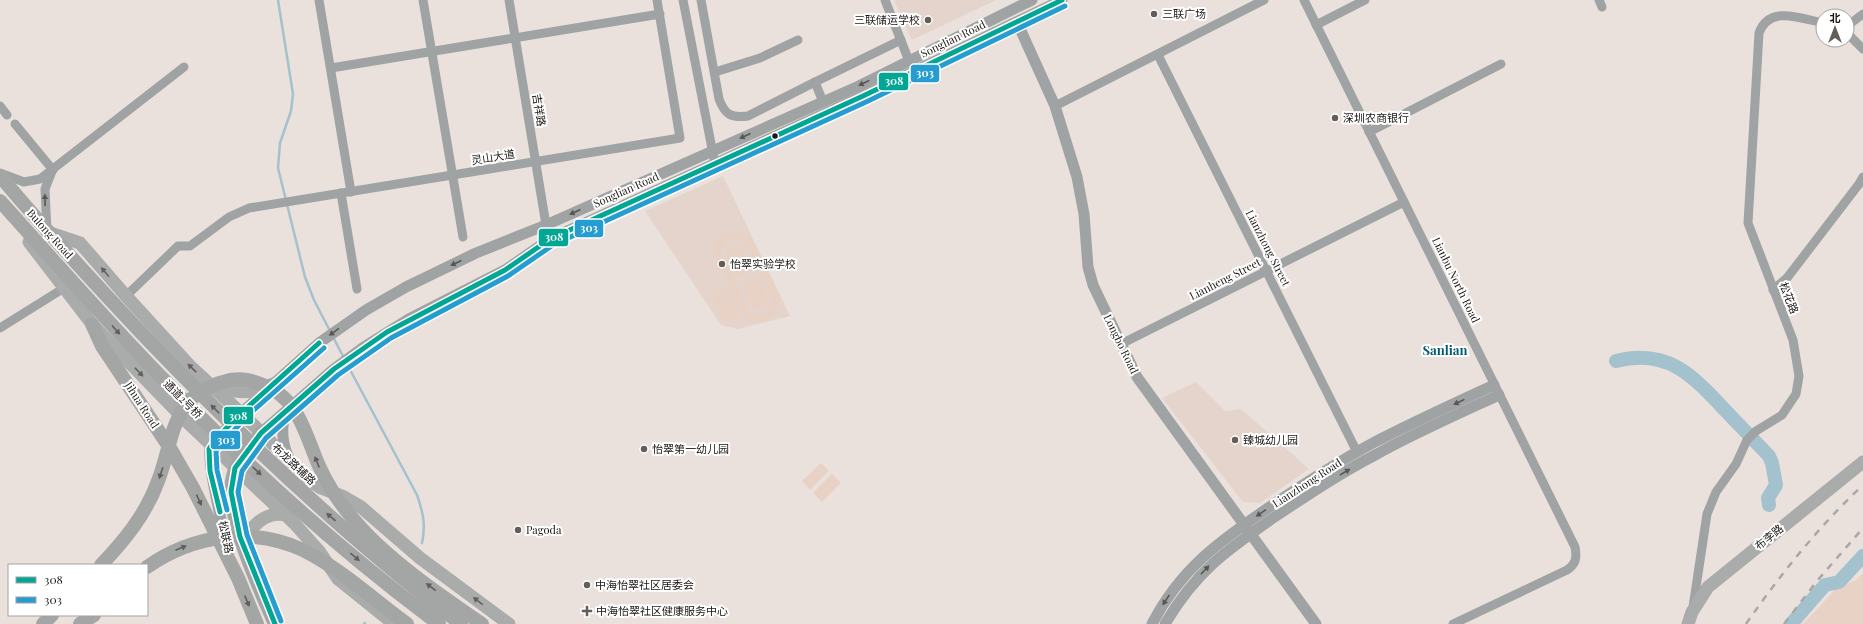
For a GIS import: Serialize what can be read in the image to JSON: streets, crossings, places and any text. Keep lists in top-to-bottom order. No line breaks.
{"streets":{"main road":["Bulong Road","通道2号桥","Jihua Road","布龙路辅路","布李路"],"street":["Songlian Road","吉祥路","灵山大道","Lianzhong Street","Lianheng Street","Lianbu North Road","松花路","Longbo Road","Lianzhong Road","松联路"]},"crossings":[["Songlian Road","吉祥路"],["Songlian Road","Longbo Road"],["Songlian Road","布龙路辅路"],["吉祥路","灵山大道"],["灵山大道","布龙路辅路"],["Bulong Road","通道2号桥"],["Bulong Road","Jihua Road"],["Bulong Road","布龙路辅路"],["Lianzhong Street","Lianheng Street"],["Lianzhong Street","Lianzhong Road"],["Lianheng Street","Lianbu North Road"],["Lianheng Street","Longbo Road"],["Lianbu North Road","Lianzhong Road"],["松花路","布李路"],["Longbo Road","Lianzhong Road"],["Jihua Road","松联路"]],"districts":["Sanlian"],"places":{"other":["三联广场","三联储运学校","深圳农商银行","怡翠实验学校","臻城幼儿园","怡翠第一幼儿园","Pagoda","中海怡翠社区居委会"],"health":["中海怡翠社区健康服务中心"]},"lines":["transit line 308","transit line 303"],"legend":["308","303"],"north":"top"}
